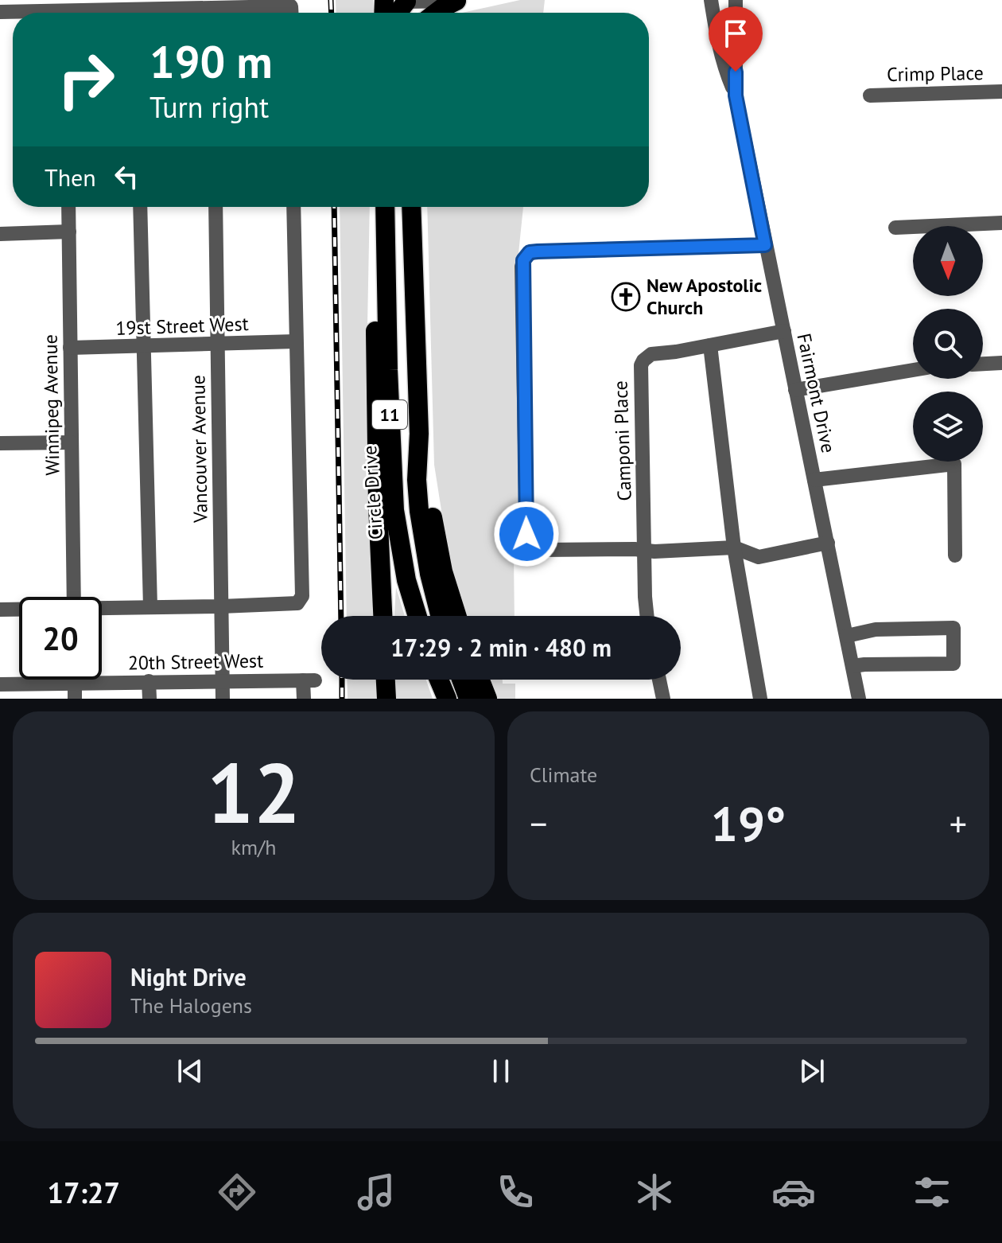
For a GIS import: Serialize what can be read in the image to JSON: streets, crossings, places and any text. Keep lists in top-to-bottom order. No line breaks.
{"streets":{"highway":["11","Circle Drive"],"street":["Crimp Place","19st Street West","Fairmont Drive","Winnipeg Avenue","Camponi Place","Vancouver Avenue","20th Street West"]},"crossings":[["19st Street West","Winnipeg Avenue"],["19st Street West","Vancouver Avenue"],["Fairmont Drive","Camponi Place"],["Vancouver Avenue","20th Street West"]],"places":{"church":["New Apostolic Church"]},"north":"bottom","page":{"turn":["190 m","Turn right"],"then":"Then","limit":"20","trip":"17:29 · 2 min · 480 m","tile":[["12","km/h"],"Climate"],"heat":["−","19°","+"],"song":["Night Drive","The Halogens"],"tabs":"17:27"}}
